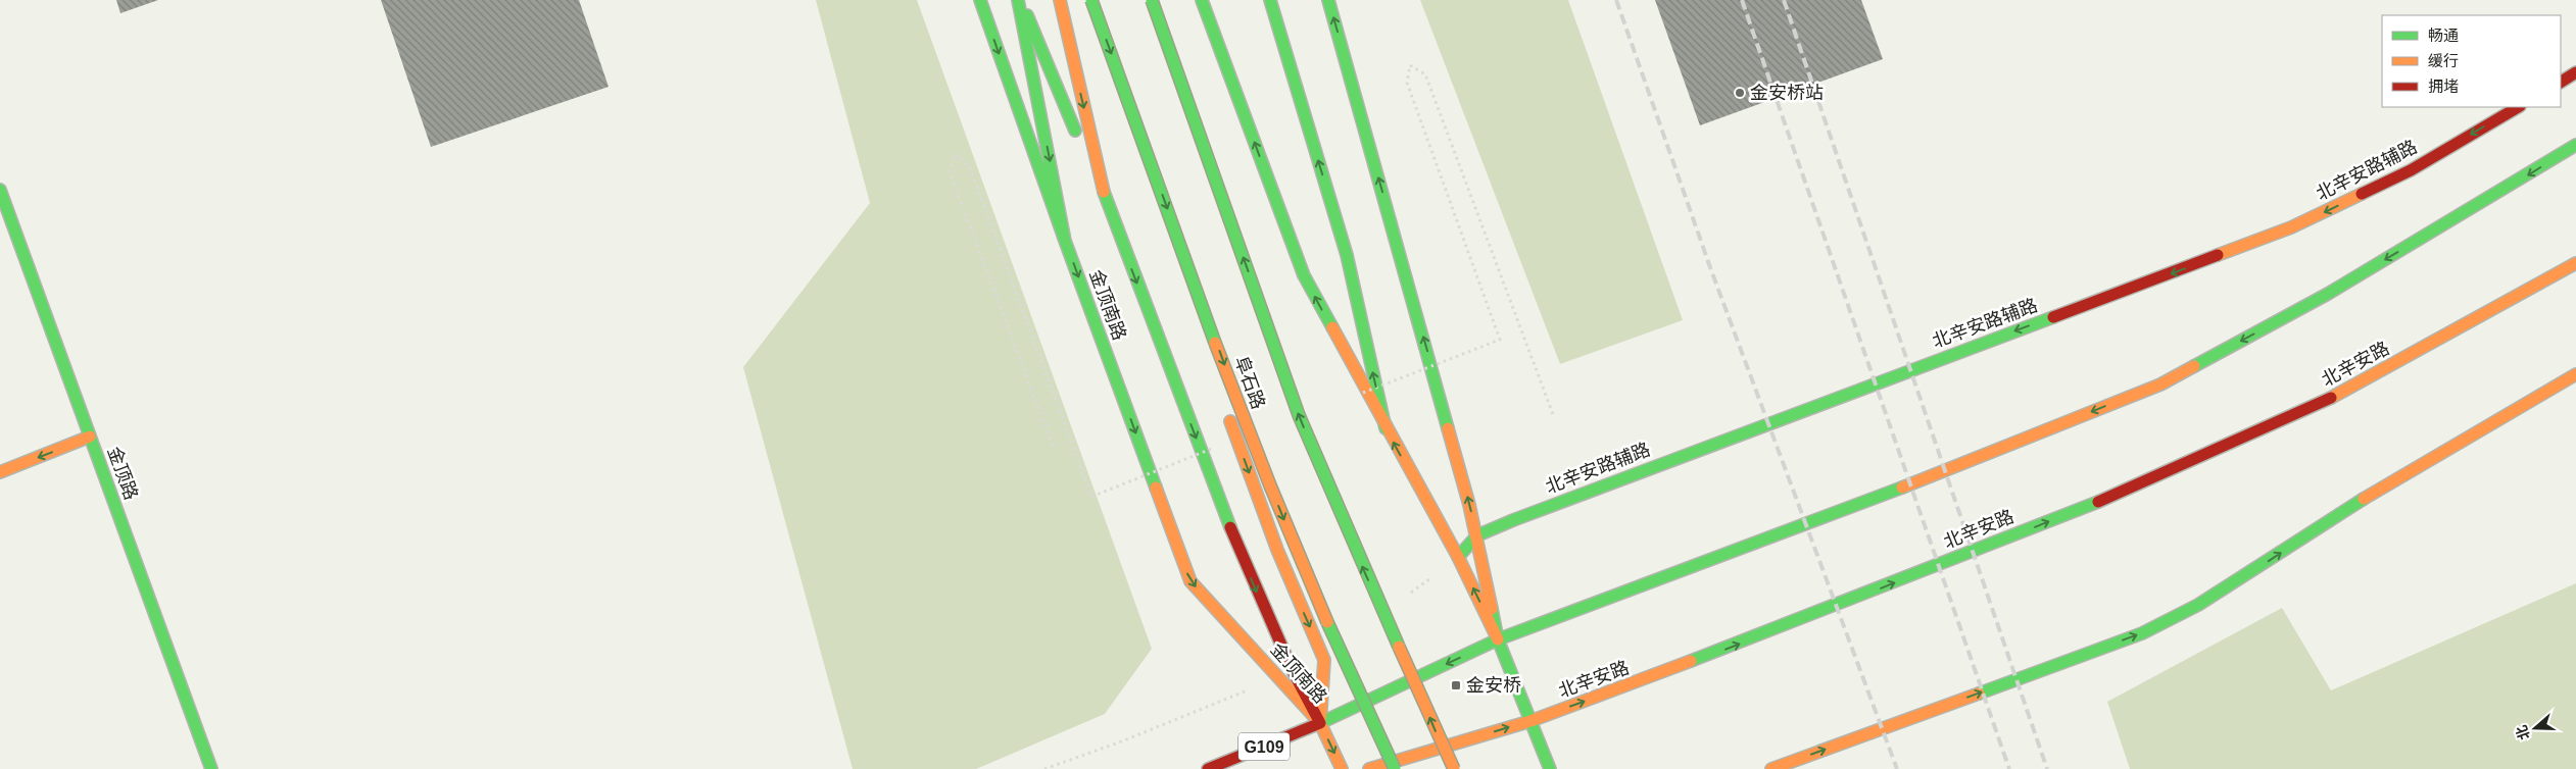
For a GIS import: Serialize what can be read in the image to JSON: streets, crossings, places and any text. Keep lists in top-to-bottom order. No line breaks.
{"streets":{"main road":["北辛安路辅路","金顶南路","北辛安路","阜石路","金顶路","G109"]},"crossings":[["金顶南路","G109"]],"places":{"other":["金安桥站"],"transit":["金安桥"]},"legend":["畅通","缓行","拥堵"],"north":"left"}
